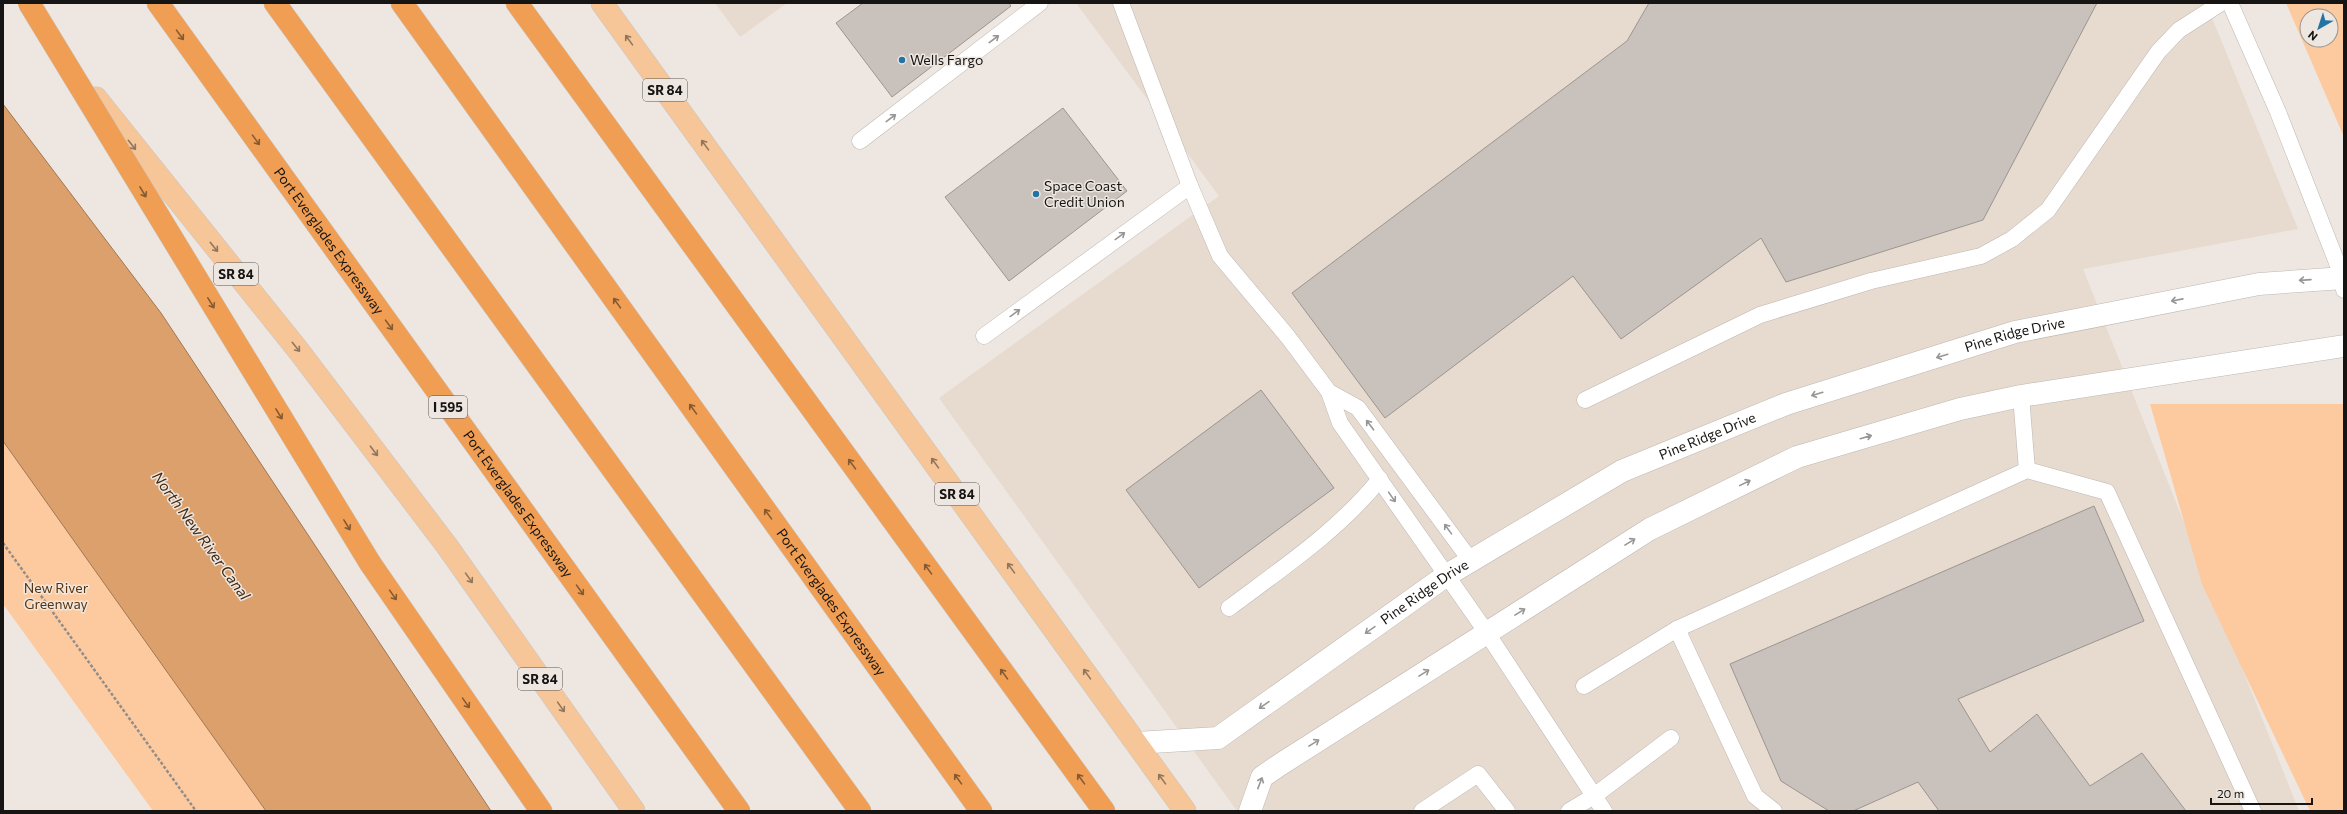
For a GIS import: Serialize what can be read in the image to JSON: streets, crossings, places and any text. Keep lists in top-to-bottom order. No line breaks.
{"streets":{"highway":["Port Everglades Expressway","I 595"],"main road":["SR 84"],"street":["Pine Ridge Drive"]},"crossings":[["SR 84","Pine Ridge Drive"]],"water":["North New River Canal"],"parks":["New River Greenway"],"places":["Wells Fargo","Space Coast Credit Union"],"scale_bar":"20 m","north":"bottom left"}
